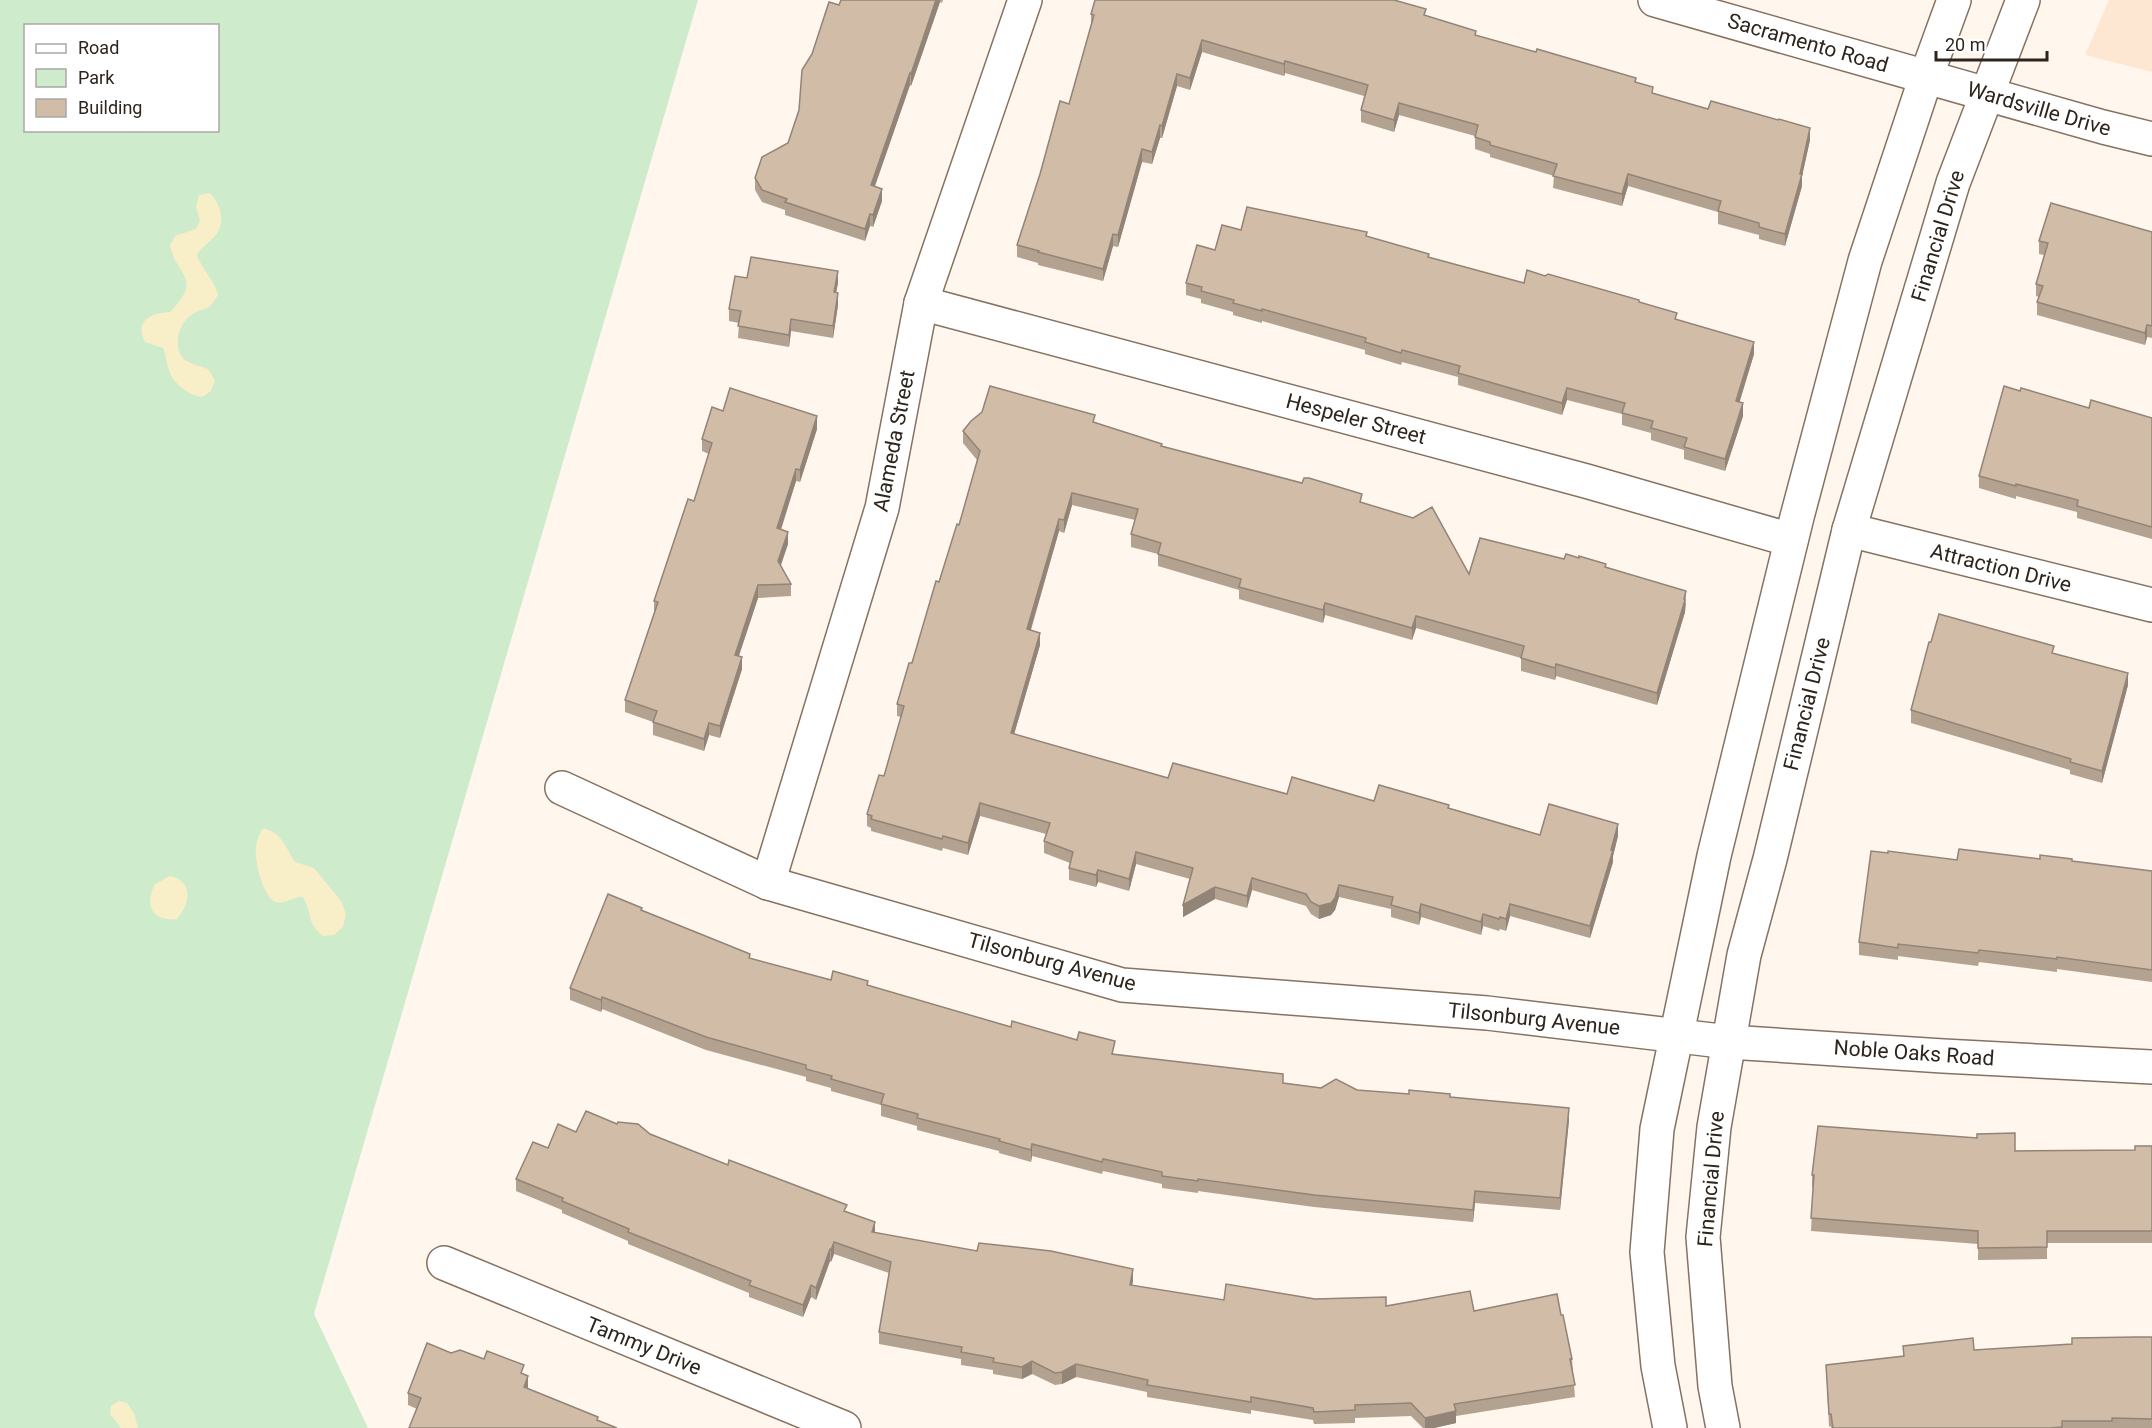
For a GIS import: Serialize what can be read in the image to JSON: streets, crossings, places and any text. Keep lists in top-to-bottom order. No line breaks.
{"streets":{"street":["Sacramento Road","Wardsville Drive","Financial Drive","Hespeler Street","Alameda Street","Attraction Drive","Tilsonburg Avenue","Noble Oaks Road","Tammy Drive"]},"crossings":[["Sacramento Road","Wardsville Drive"],["Wardsville Drive","Financial Drive"],["Financial Drive","Attraction Drive"],["Financial Drive","Noble Oaks Road"],["Hespeler Street","Alameda Street"],["Alameda Street","Tilsonburg Avenue"],["Tilsonburg Avenue","Noble Oaks Road"]],"legend":["Road","Park","Building"],"scale_bar":"20 m"}
